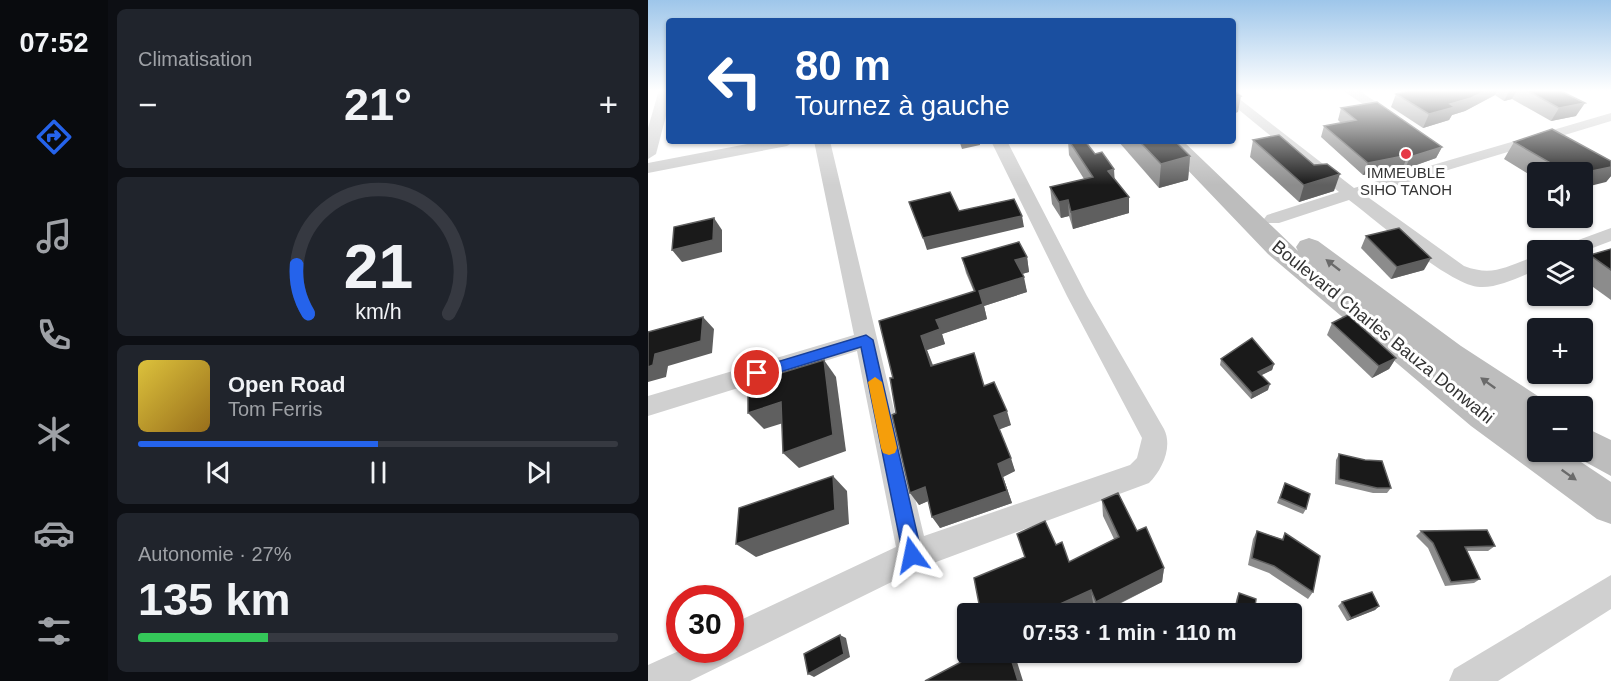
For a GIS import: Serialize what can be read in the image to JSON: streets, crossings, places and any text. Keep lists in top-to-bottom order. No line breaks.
{"streets":{"main road":["Boulevard Charles Bauza Donwahi"]},"places":["IMMEUBLE SIHO TANOH"],"page":{"tabs":"07:52","tile":["Climatisation",["Autonomie · 27%","135 km"]],"turn":["80 m","Tournez à gauche"],"heat":["−","21°","+"],"map_buttons":["+","−"],"song":["Open Road","Tom Ferris"],"limit":"30","trip":"07:53 · 1 min · 110 m","gauge":["21","km/h"]}}
